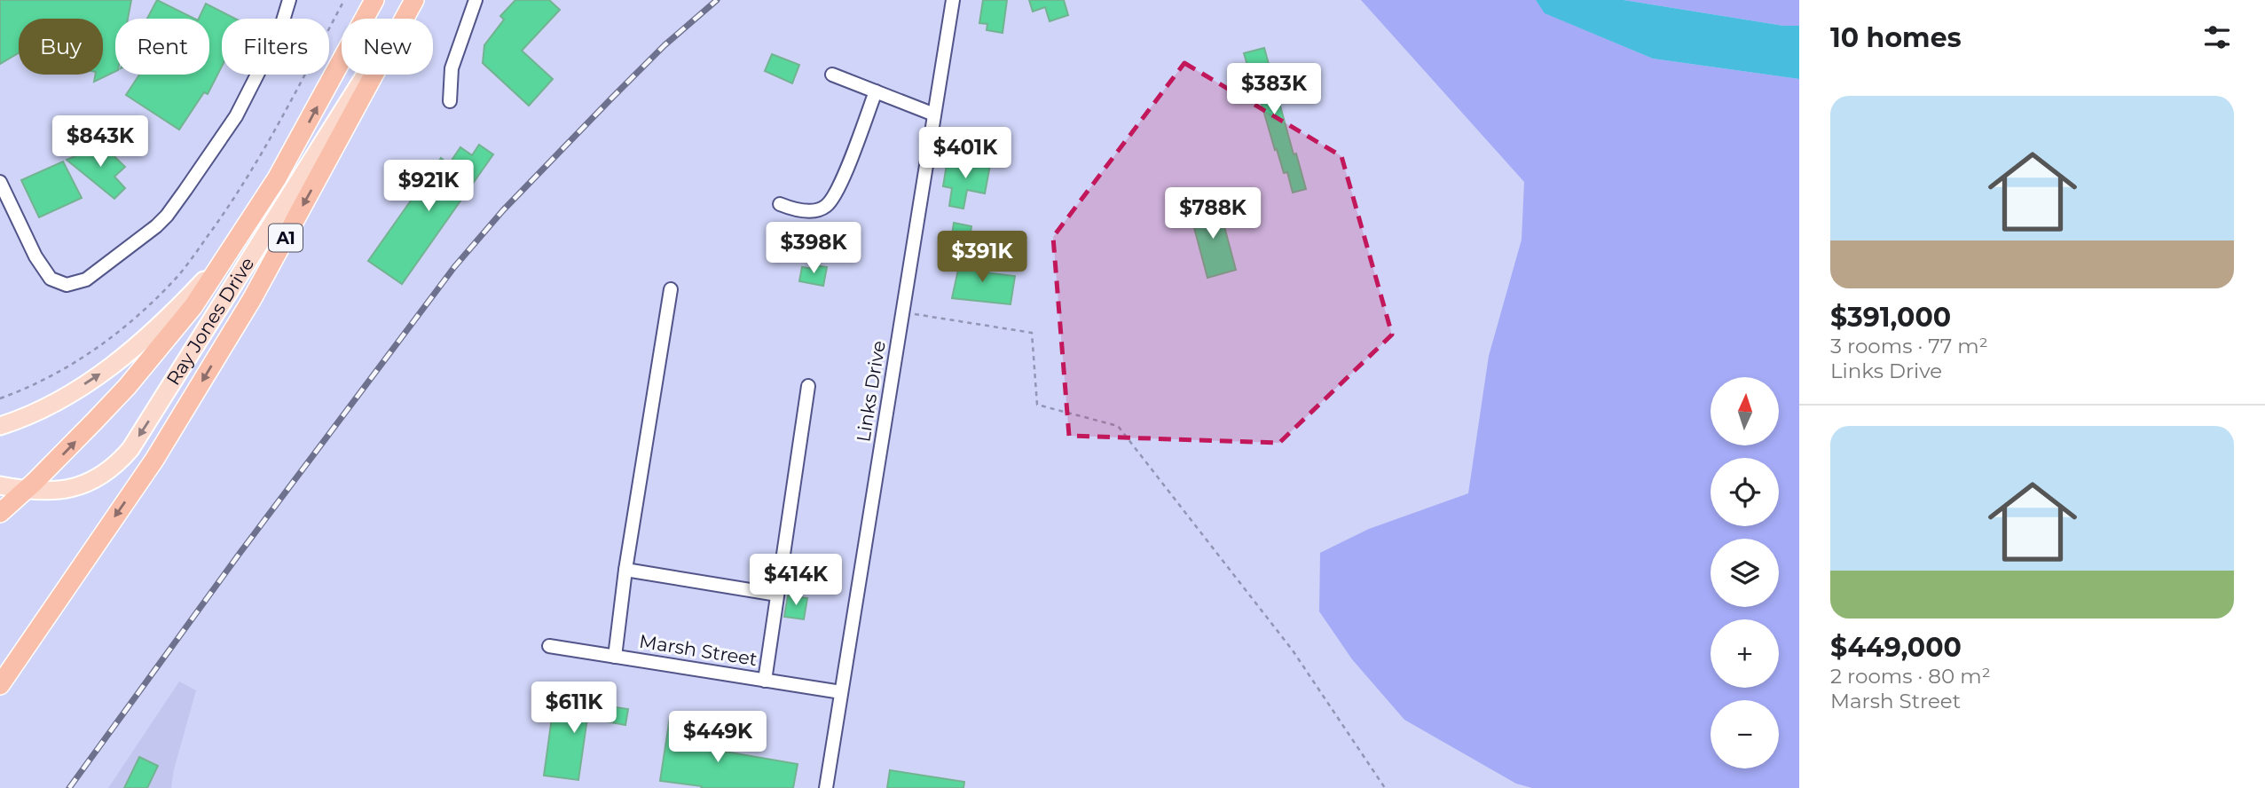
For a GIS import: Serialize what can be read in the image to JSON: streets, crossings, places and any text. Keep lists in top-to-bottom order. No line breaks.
{"streets":{"highway":["A1","Ray Jones Drive"],"street":["Links Drive","Marsh Street"]},"crossings":[["A1","Ray Jones Drive"],["Links Drive","Marsh Street"]],"north":"top","page":{"heading":"10 homes","chip":["Buy","Rent","Filters","New"],"price":["$383K","$843K","$401K","$921K","$788K","$398K","$391K","$414K","$611K","$449K"],"list":[{"name":"$391,000","note":"3 rooms · 77 m² · Links Drive"},{"name":"$449,000","note":"2 rooms · 80 m² · Marsh Street"}],"map_buttons":["+","−"]}}
